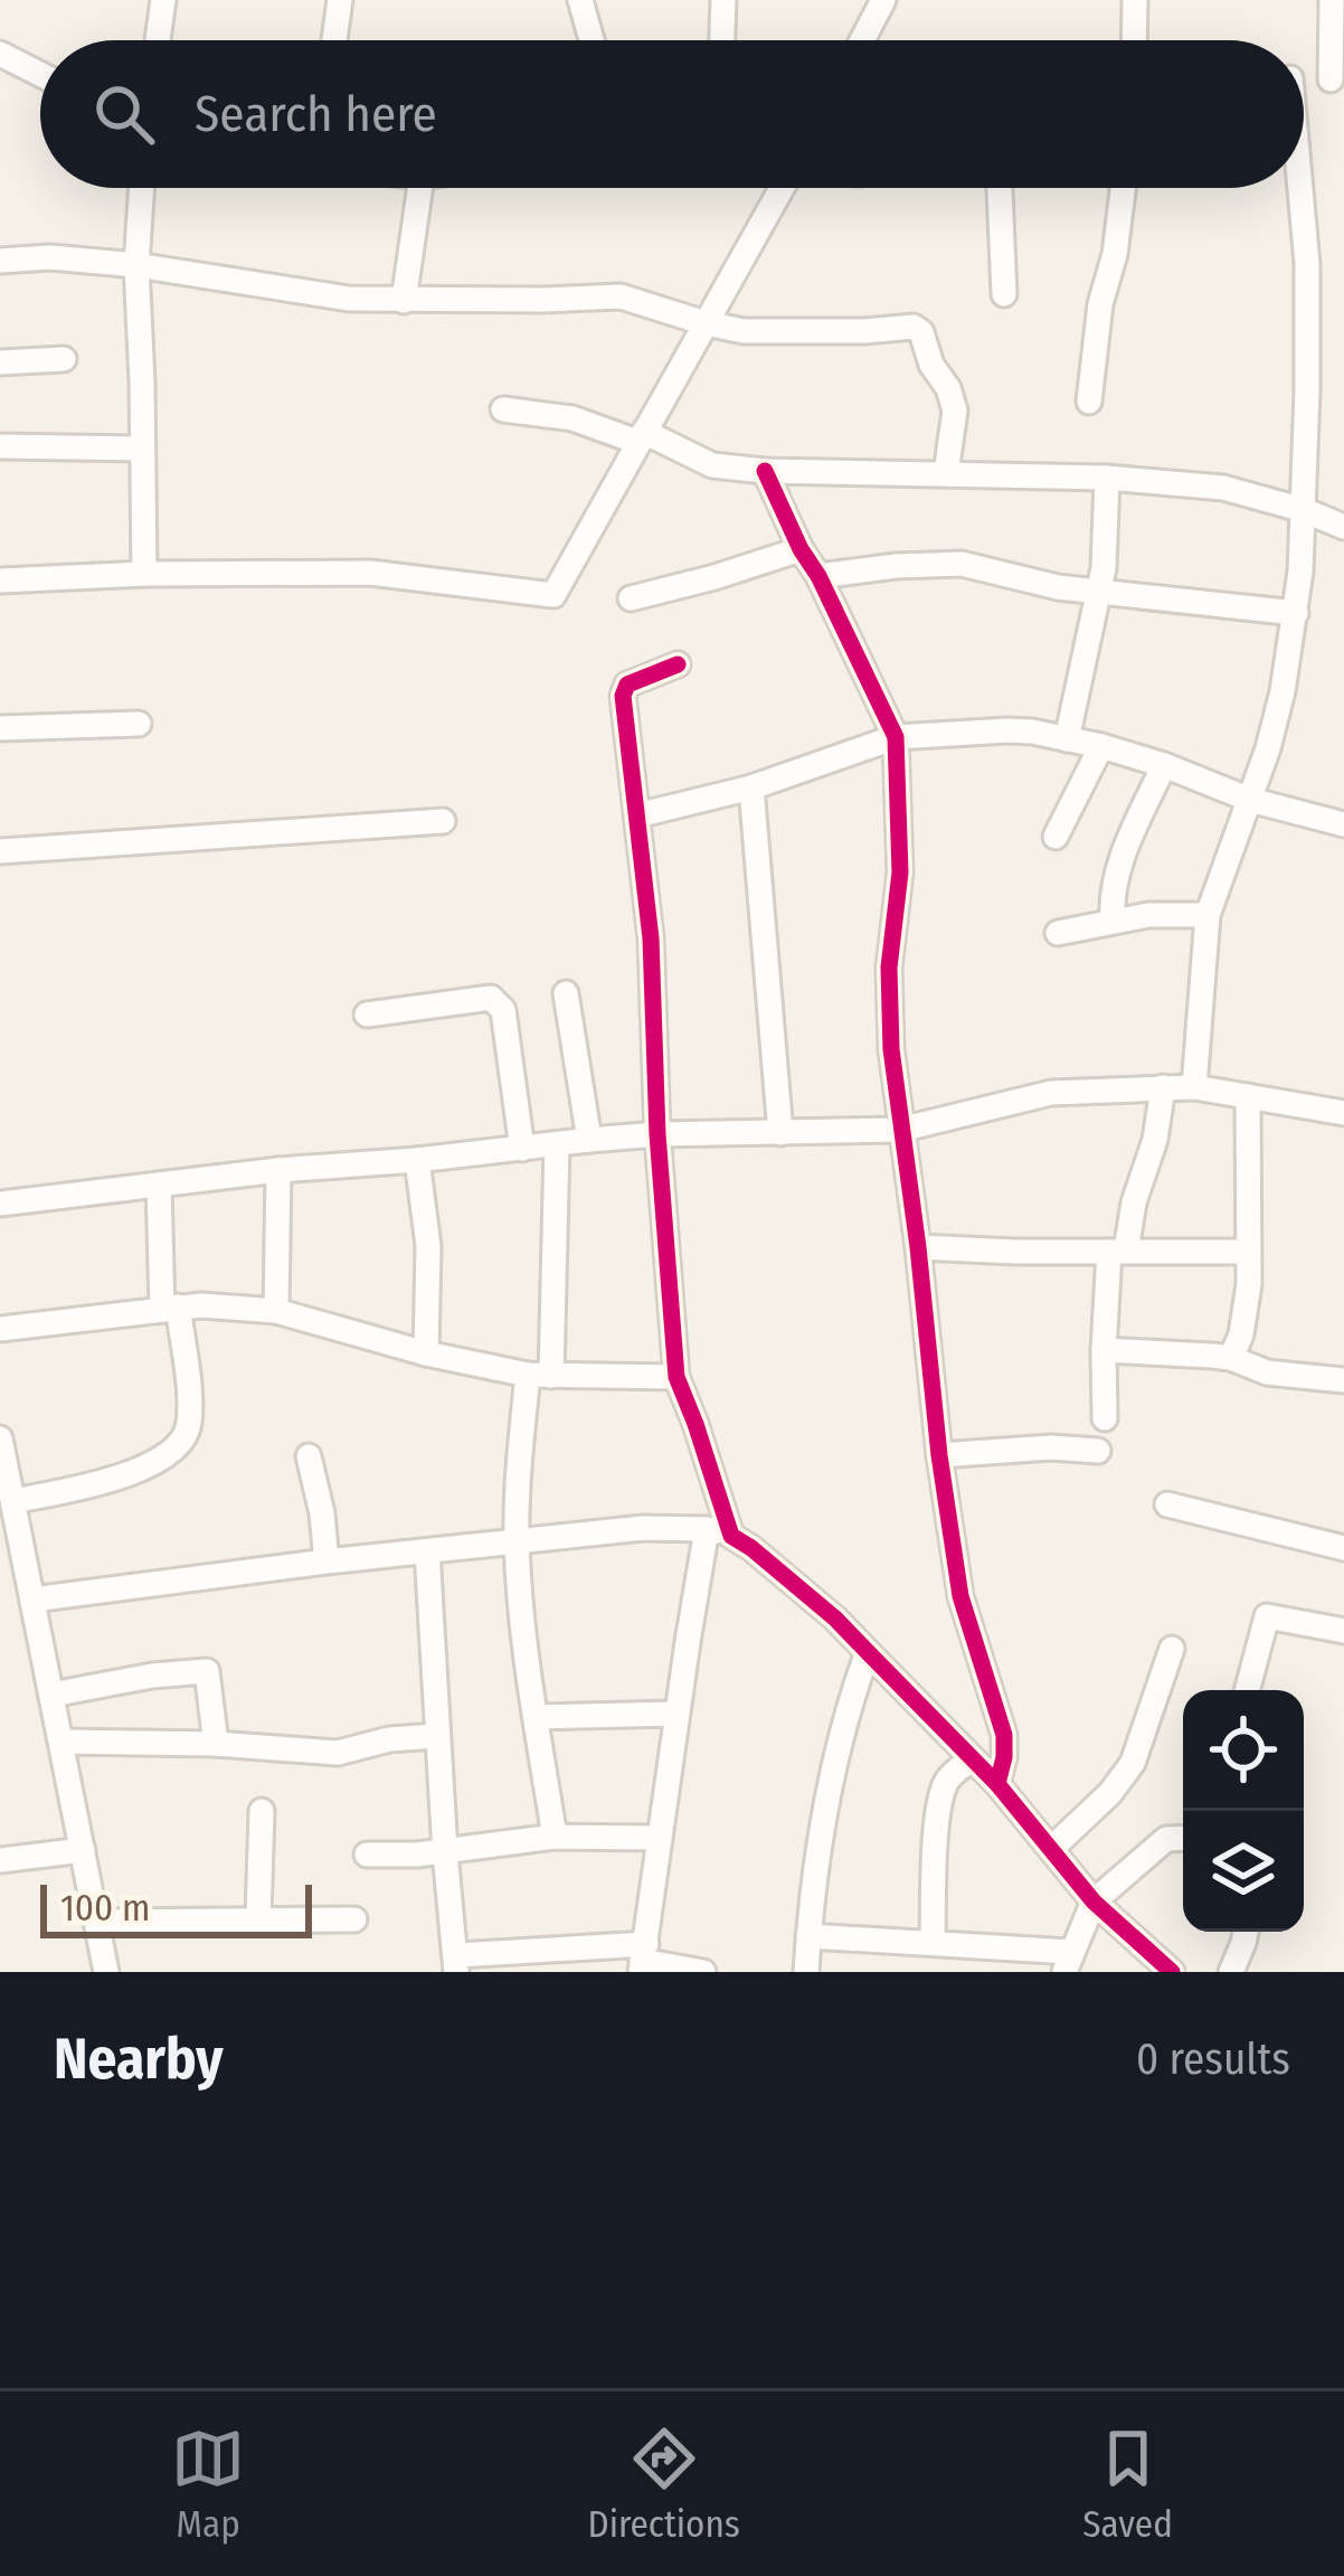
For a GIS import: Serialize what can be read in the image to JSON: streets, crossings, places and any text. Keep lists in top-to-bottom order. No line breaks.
{"scale_bar":"100 m","page":{"search":"Search here","scale":"100 m","heading":["Nearby","0 results"],"nav":["Map","Directions","Saved"]}}
